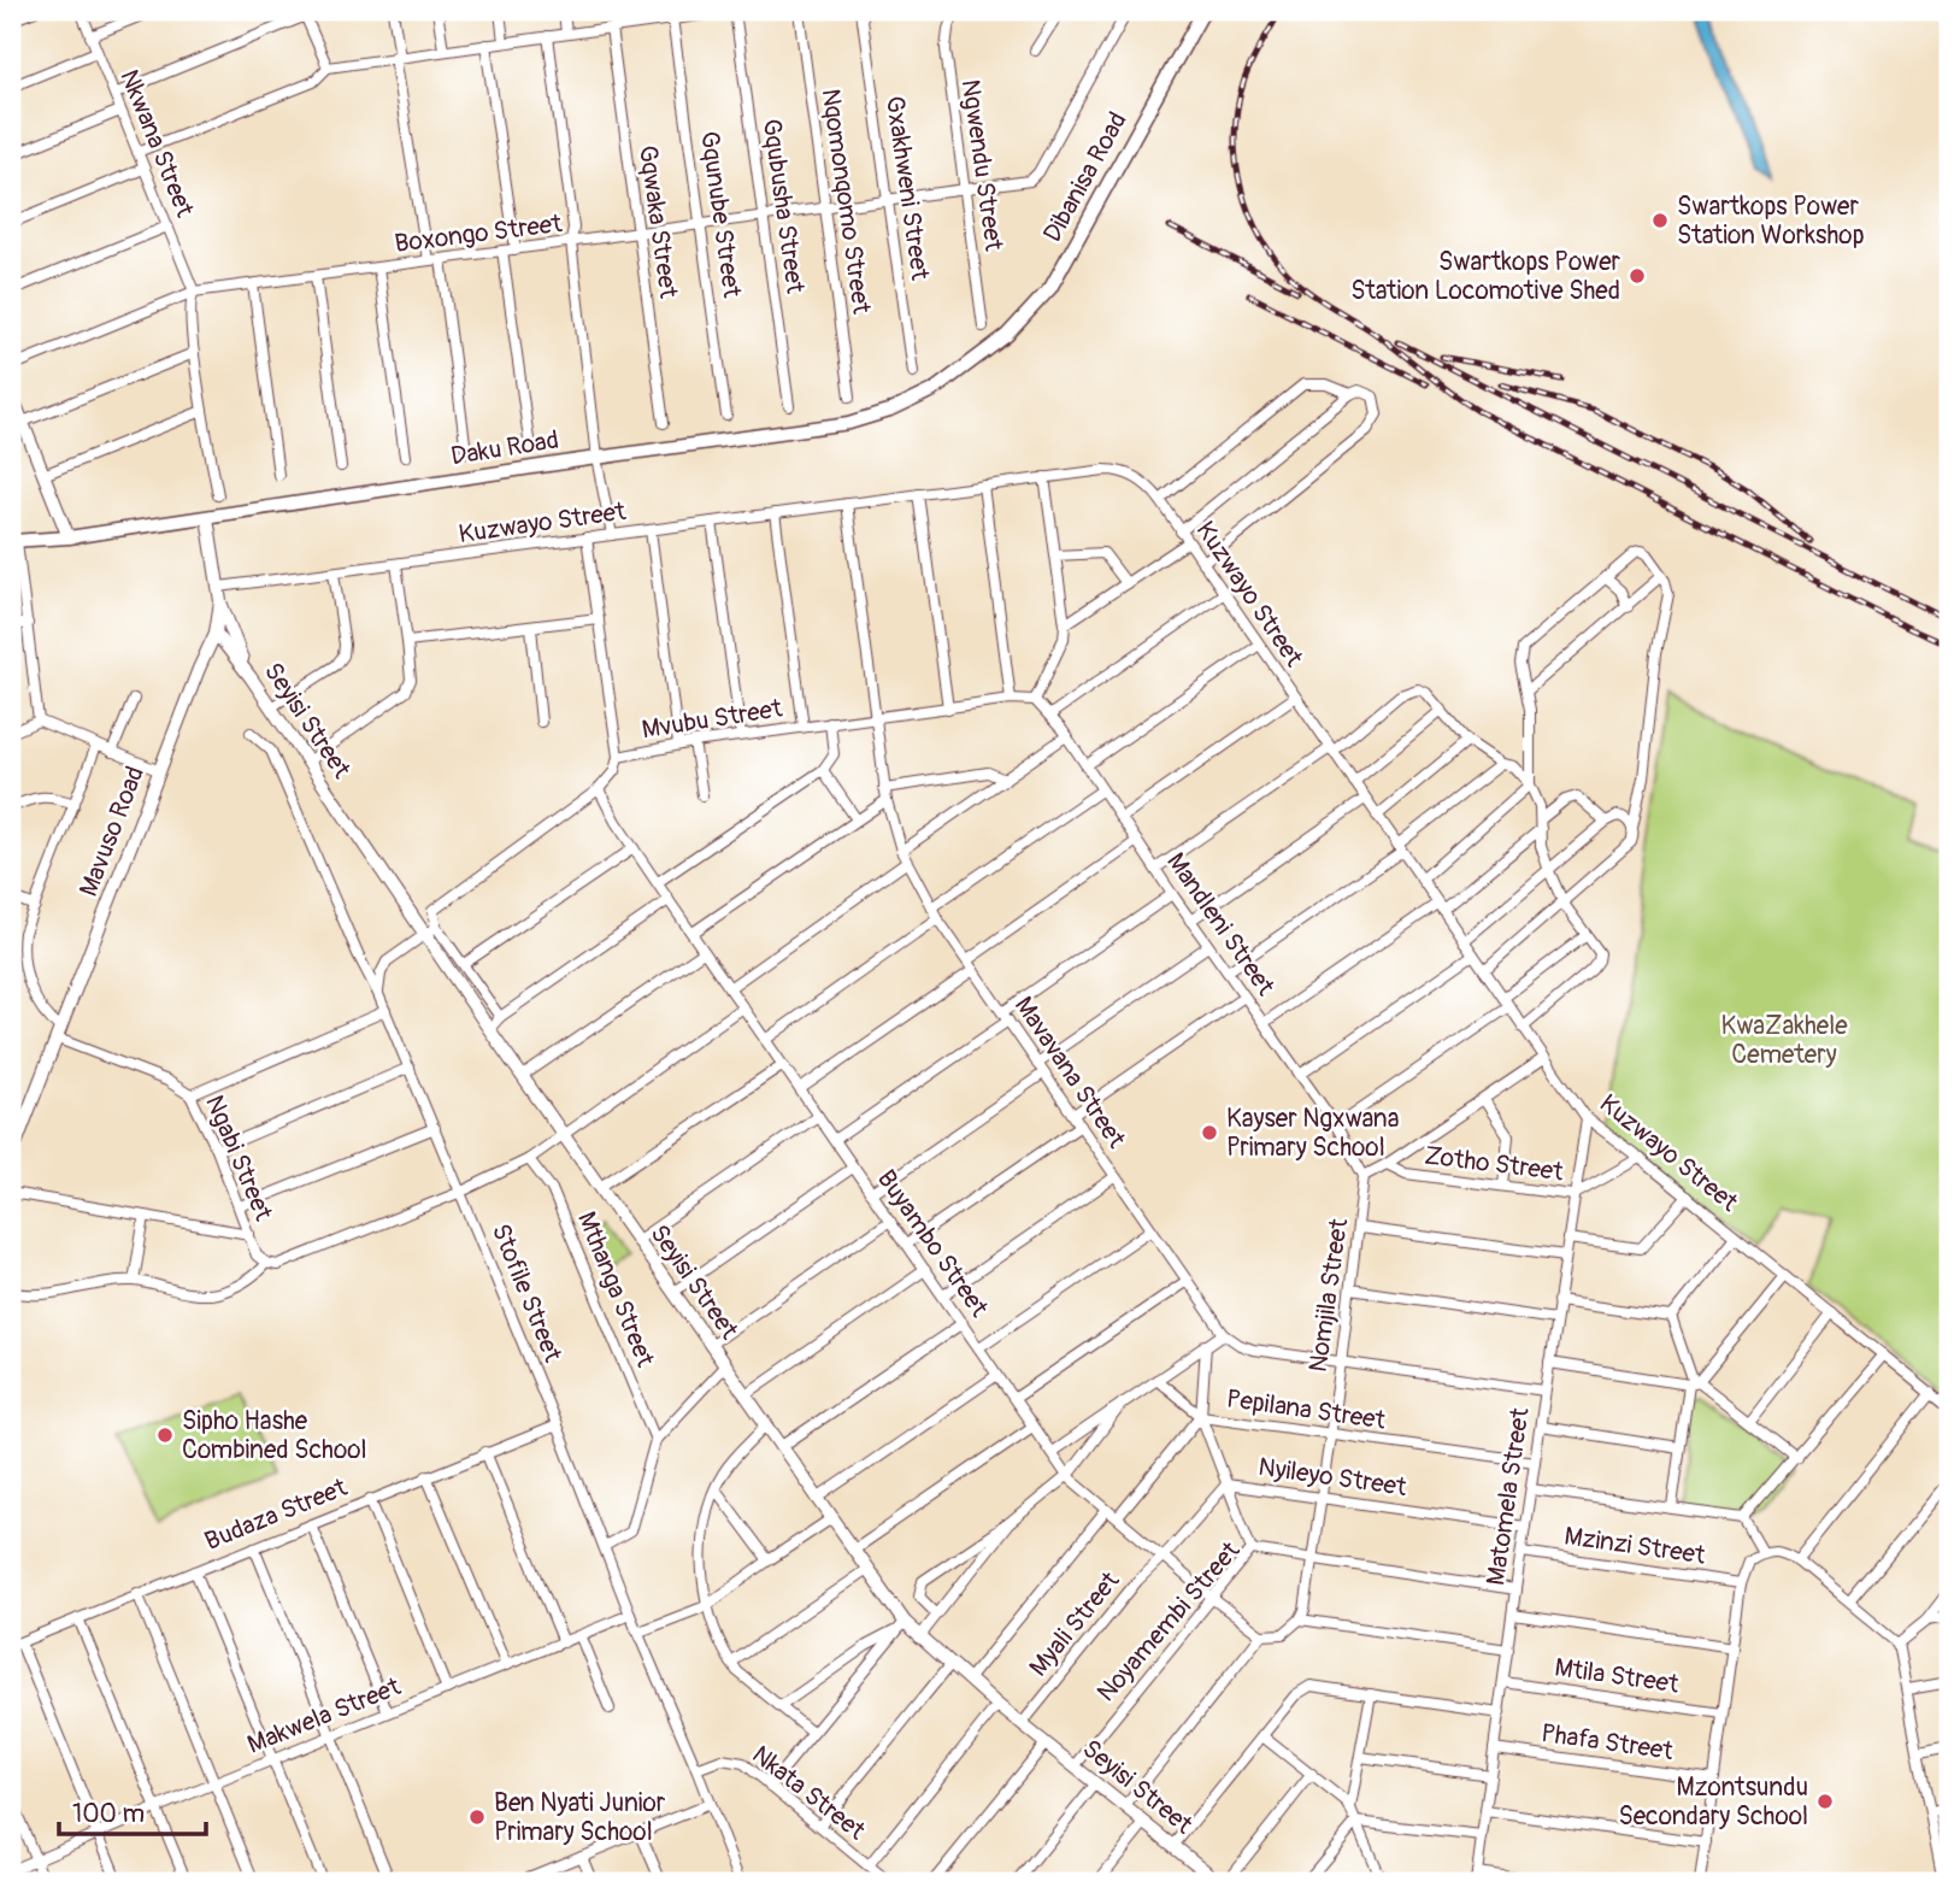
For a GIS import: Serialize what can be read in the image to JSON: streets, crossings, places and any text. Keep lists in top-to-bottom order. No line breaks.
{"streets":{"main road":["Dibanisa Road","Daku Road"],"street":["Nkwana Street","Ngwendu Street","Gxakhweni Street","Nqomonqomo Street","Gqubusha Street","Gqunube Street","Gqwaka Street","Boxongo Street","Kuzwayo Street","Mvubu Street","Seyisi Street","Mavuso Road","Mandleni Street","Mavavana Street","Ngabi Street","Zotho Street","Buyambo Street","Mthanga Street","Stofile Street","Nomjila Street","Pepilana Street","Nyileyo Street","Matomela Street","Budaza Street","Mzinzi Street","Noyamembi Street","Myali Street","Mtila Street","Makwela Street","Phafa Street","Nkata Street"]},"crossings":[["Nkwana Street","Boxongo Street"],["Ngwendu Street","Boxongo Street"],["Dibanisa Road","Daku Road"],["Gxakhweni Street","Boxongo Street"],["Nqomonqomo Street","Boxongo Street"],["Gqubusha Street","Boxongo Street"],["Gqunube Street","Boxongo Street"],["Gqwaka Street","Boxongo Street"],["Daku Road","Mavuso Road"],["Kuzwayo Street","Mavuso Road"],["Kuzwayo Street","Mavavana Street"],["Kuzwayo Street","Zotho Street"],["Kuzwayo Street","Matomela Street"],["Mvubu Street","Seyisi Street"],["Mvubu Street","Mandleni Street"],["Mvubu Street","Mavavana Street"],["Mvubu Street","Buyambo Street"],["Mvubu Street","Stofile Street"],["Seyisi Street","Mavuso Road"],["Seyisi Street","Noyamembi Street"],["Seyisi Street","Myali Street"],["Mavuso Road","Ngabi Street"],["Mandleni Street","Nomjila Street"],["Zotho Street","Matomela Street"],["Buyambo Street","Pepilana Street"],["Buyambo Street","Nyileyo Street"],["Buyambo Street","Noyamembi Street"],["Buyambo Street","Myali Street"],["Stofile Street","Budaza Street"],["Stofile Street","Makwela Street"],["Stofile Street","Nkata Street"],["Nomjila Street","Pepilana Street"],["Nomjila Street","Nyileyo Street"],["Nomjila Street","Noyamembi Street"],["Pepilana Street","Matomela Street"],["Nyileyo Street","Matomela Street"],["Nyileyo Street","Myali Street"],["Matomela Street","Mzinzi Street"],["Matomela Street","Noyamembi Street"],["Matomela Street","Mtila Street"],["Matomela Street","Phafa Street"]],"parks":["KwaZakhele Cemetery"],"places":["Swartkops Power Station Workshop","Swartkops Power Station Locomotive Shed","Kayser Ngxwana Primary School","Sipho Hashe Combined School","Mzontsundu Secondary School","Ben Nyati Junior Primary School"],"scale_bar":"100 m"}
